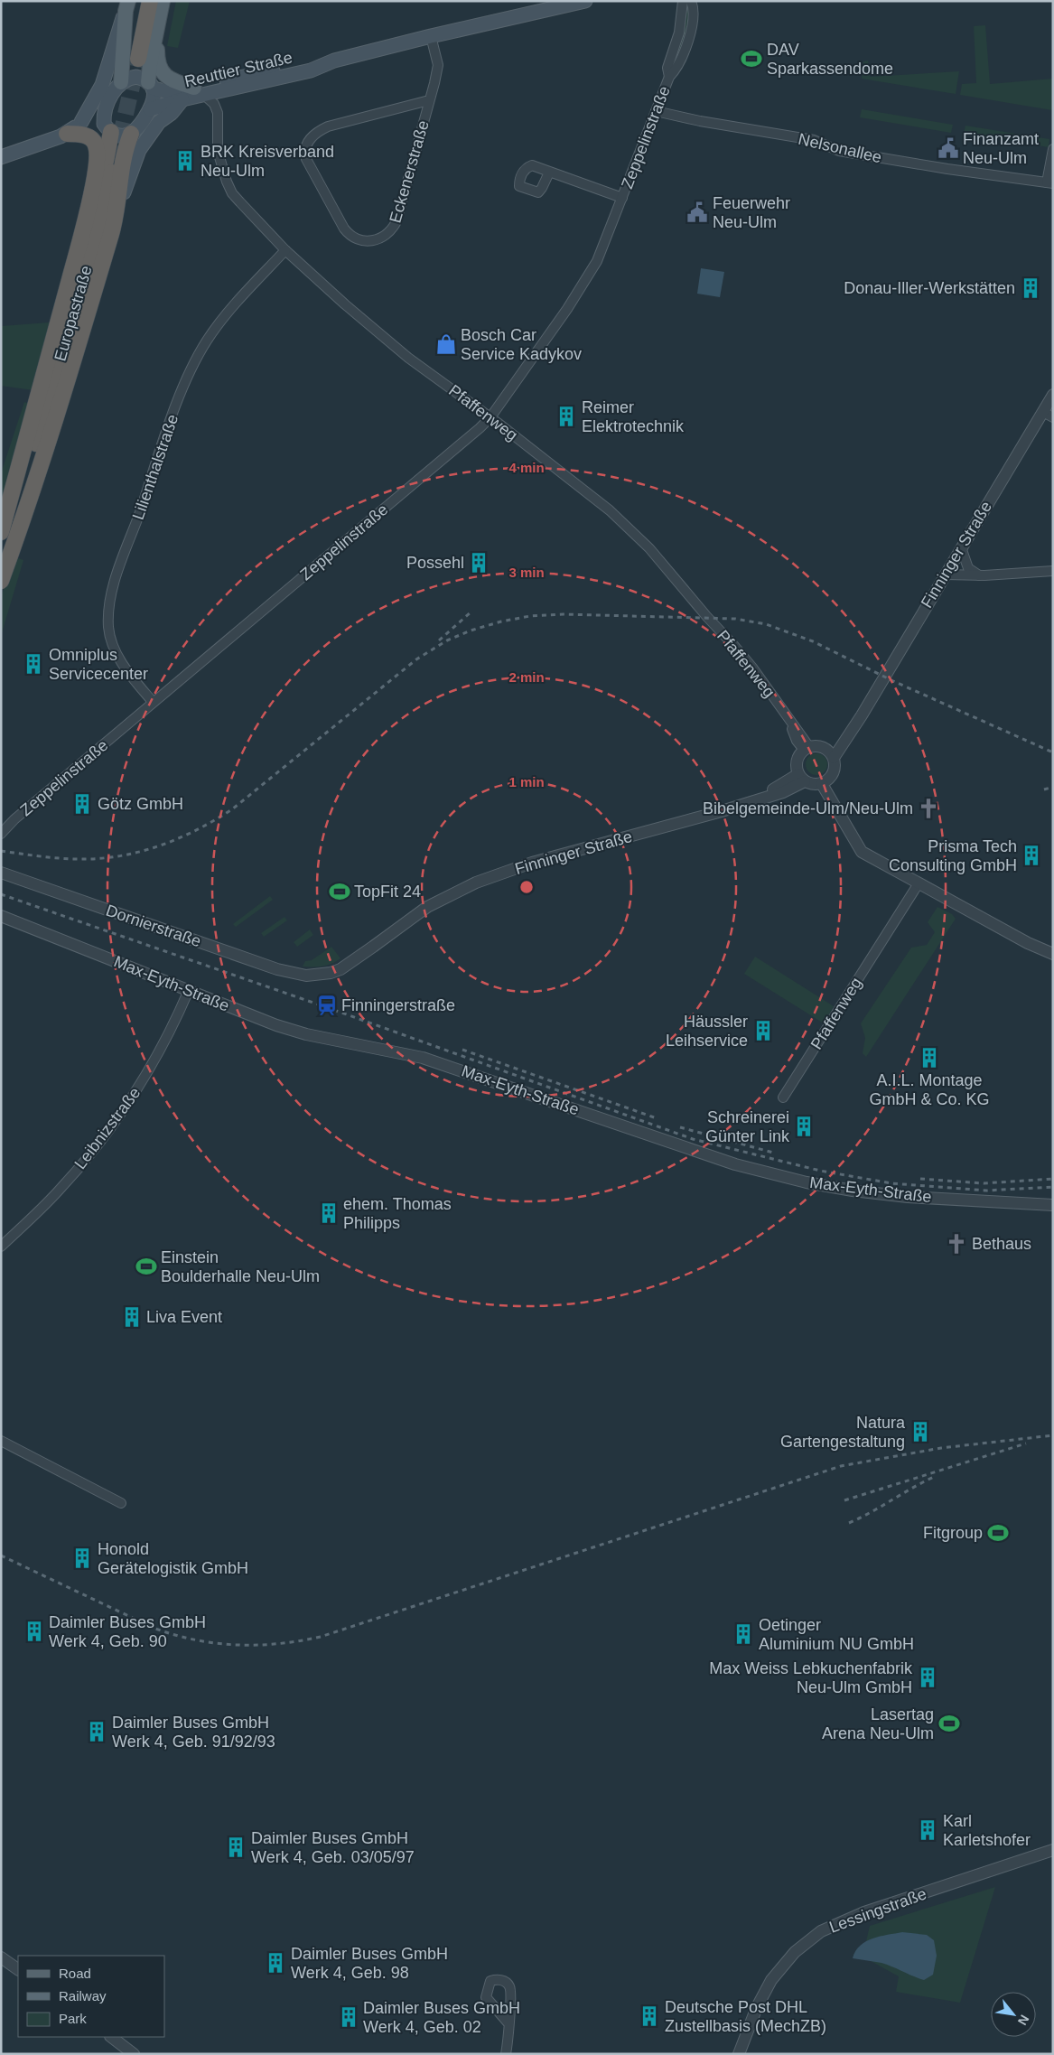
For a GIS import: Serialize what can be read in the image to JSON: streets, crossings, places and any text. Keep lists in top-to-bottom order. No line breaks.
{"streets":{"highway":["Europastraße"],"main road":["Reuttier Straße"],"street":["Zeppelinstraße","Nelsonallee","Eckenerstraße","Pfaffenweg","Lilienthalstraße","Finninger Straße","Dornierstraße","Max-Eyth-Straße","Leibnizstraße","Lessingstraße"]},"crossings":[["Reuttier Straße","Eckenerstraße"],["Reuttier Straße","Pfaffenweg"],["Zeppelinstraße","Nelsonallee"],["Zeppelinstraße","Pfaffenweg"],["Zeppelinstraße","Lilienthalstraße"],["Pfaffenweg","Lilienthalstraße"],["Pfaffenweg","Finninger Straße"],["Finninger Straße","Dornierstraße"],["Max-Eyth-Straße","Leibnizstraße"]],"places":{"sports":["DAV Sparkassendome","TopFit 24","Einstein Boulderhalle Neu-Ulm","Fitgroup","Lasertag Arena Neu-Ulm"],"public building":["Finanzamt Neu-Ulm","Feuerwehr Neu-Ulm"],"building":["BRK Kreisverband Neu-Ulm","Donau-Iller-Werkstätten","Reimer Elektrotechnik","Possehl","Omniplus Servicecenter","Götz GmbH","Prisma Tech Consulting GmbH","Häussler Leihservice","A.I.L. Montage GmbH & Co. KG","Schreinerei Günter Link","ehem. Thomas Philipps","Liva Event","Natura Gartengestaltung","Honold Gerätelogistik GmbH","Daimler Buses GmbH Werk 4, Geb. 90","Oetinger Aluminium NU GmbH","Max Weiss Lebkuchenfabrik Neu-Ulm GmbH","Daimler Buses GmbH Werk 4, Geb. 91/92/93","Karl Karletshofer","Daimler Buses GmbH Werk 4, Geb. 03/05/97","Daimler Buses GmbH Werk 4, Geb. 98","Deutsche Post DHL Zustellbasis (MechZB)","Daimler Buses GmbH Werk 4, Geb. 02"],"shop":["Bosch Car Service Kadykov"],"church":["Bibelgemeinde-Ulm/Neu-Ulm","Bethaus"],"station":["Finningerstraße"]},"legend":["Road","Railway","Park"],"north":"bottom right","rings":["4 min","3 min","2 min","1 min"]}
